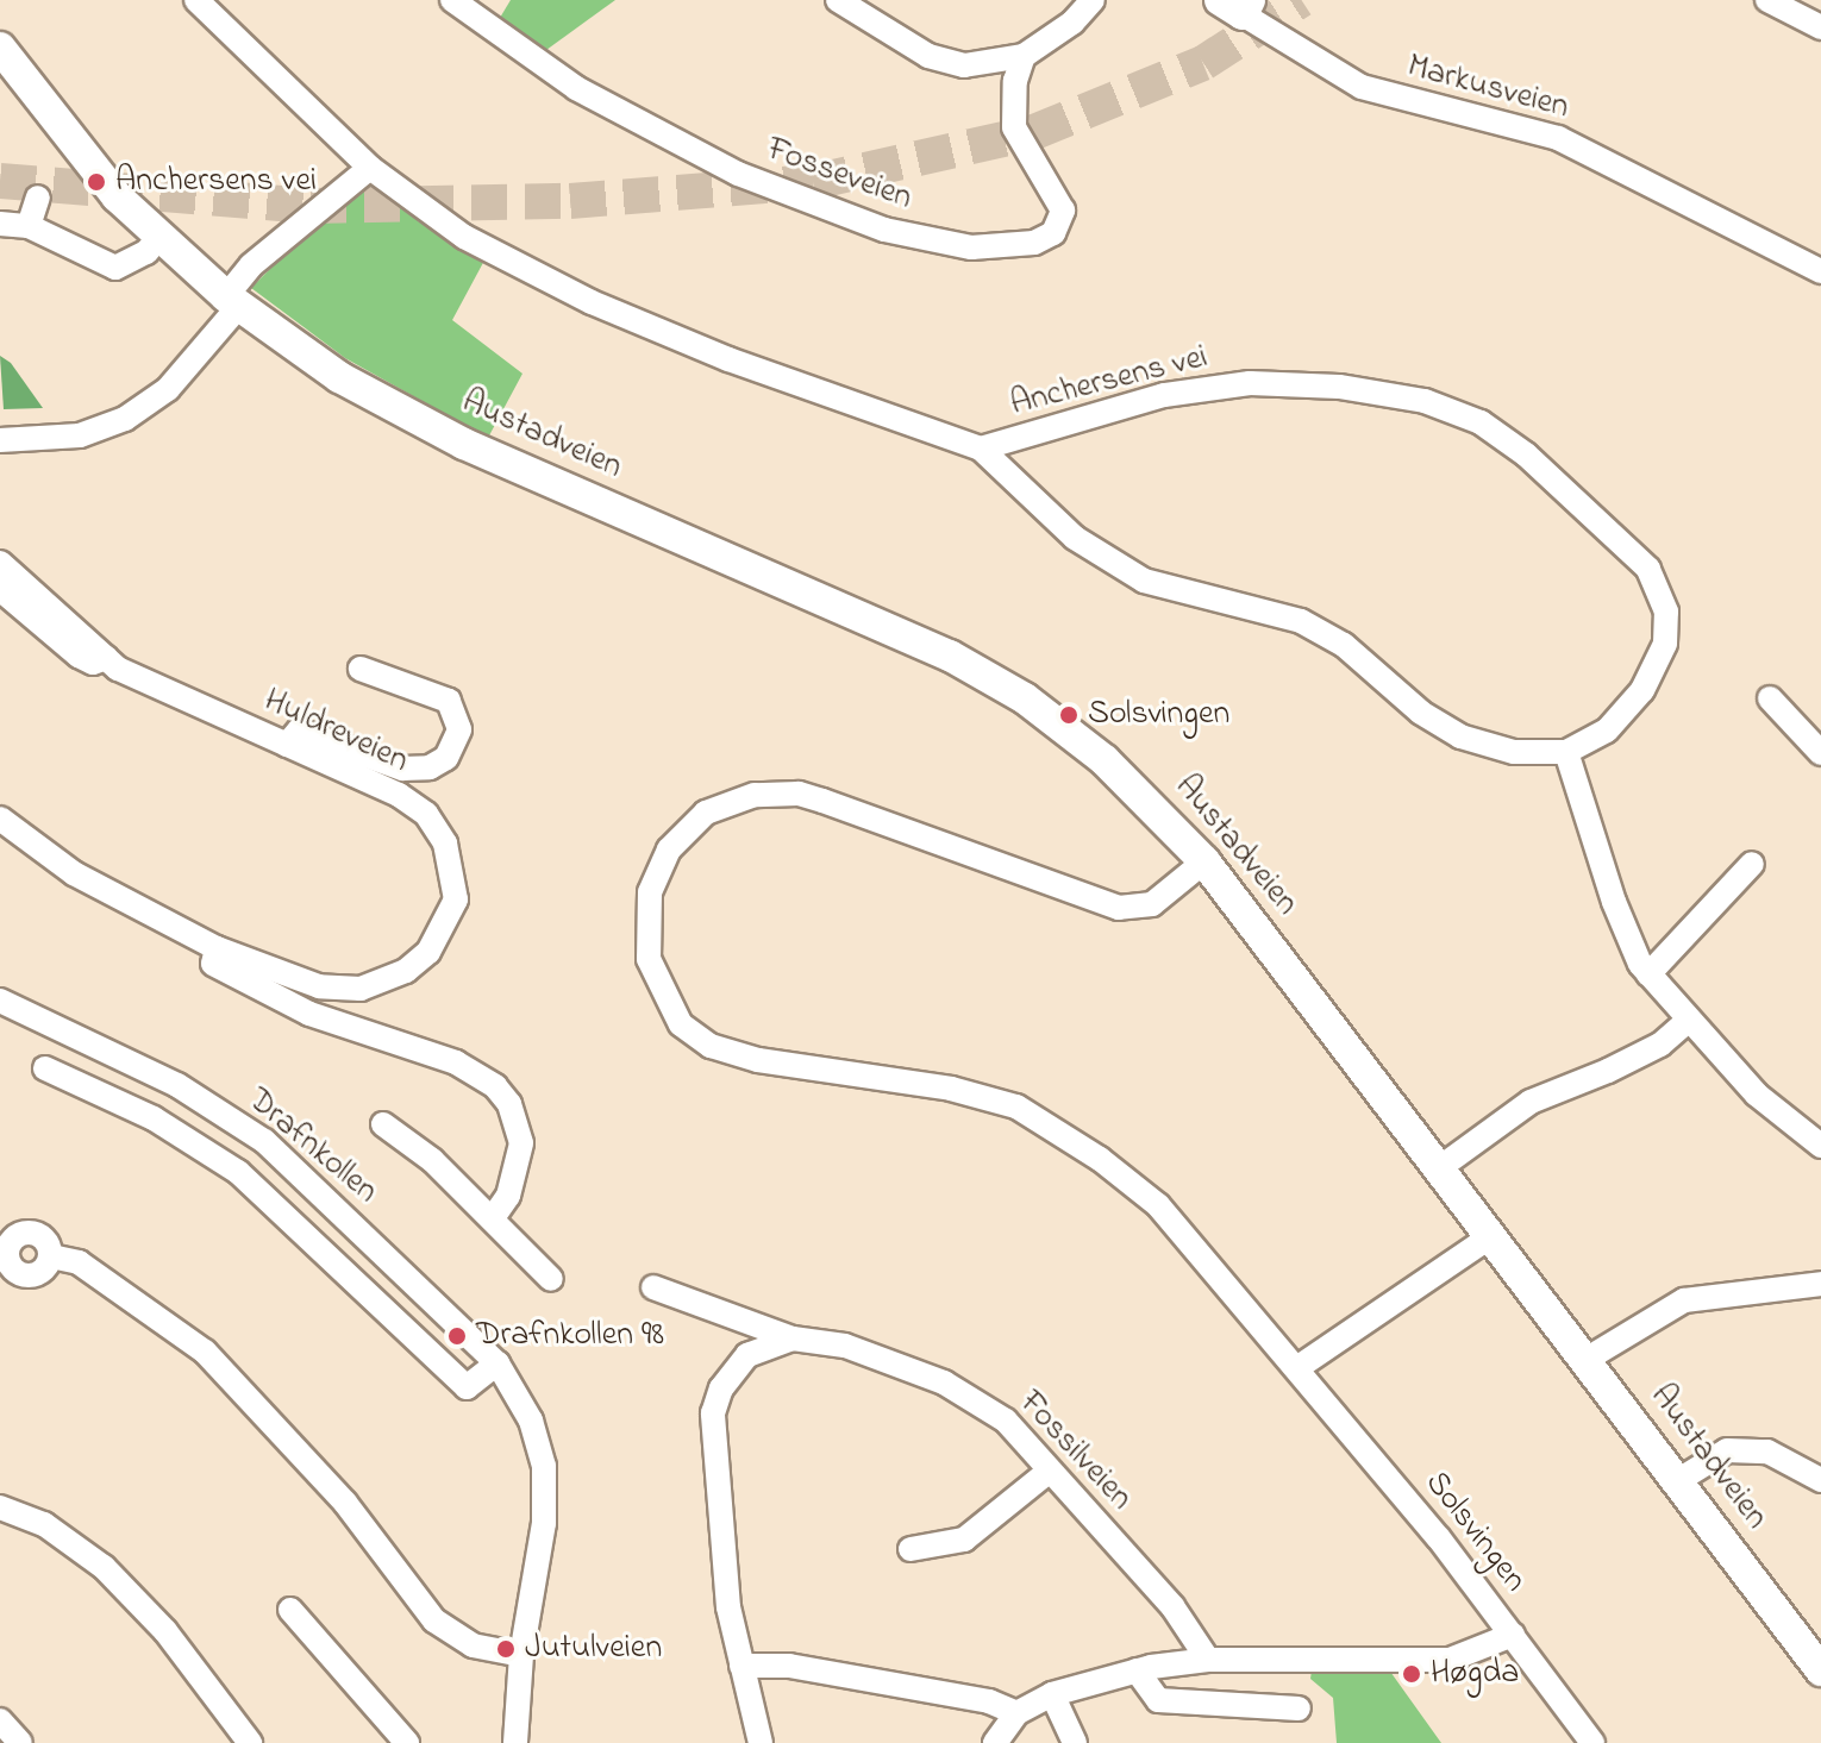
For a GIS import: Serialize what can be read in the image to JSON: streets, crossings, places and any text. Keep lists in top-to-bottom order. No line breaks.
{"streets":{"main road":["Austadveien"],"street":["Markusveien","Fosseveien","Anchersens vei","Huldreveien","Drafnkollen","Fossilveien","Solsvingen"]},"crossings":[["Austadveien","Solsvingen"]],"places":["Anchersens vei","Solsvingen","Drafnkollen 98","Jutulveien","Høgda"]}
